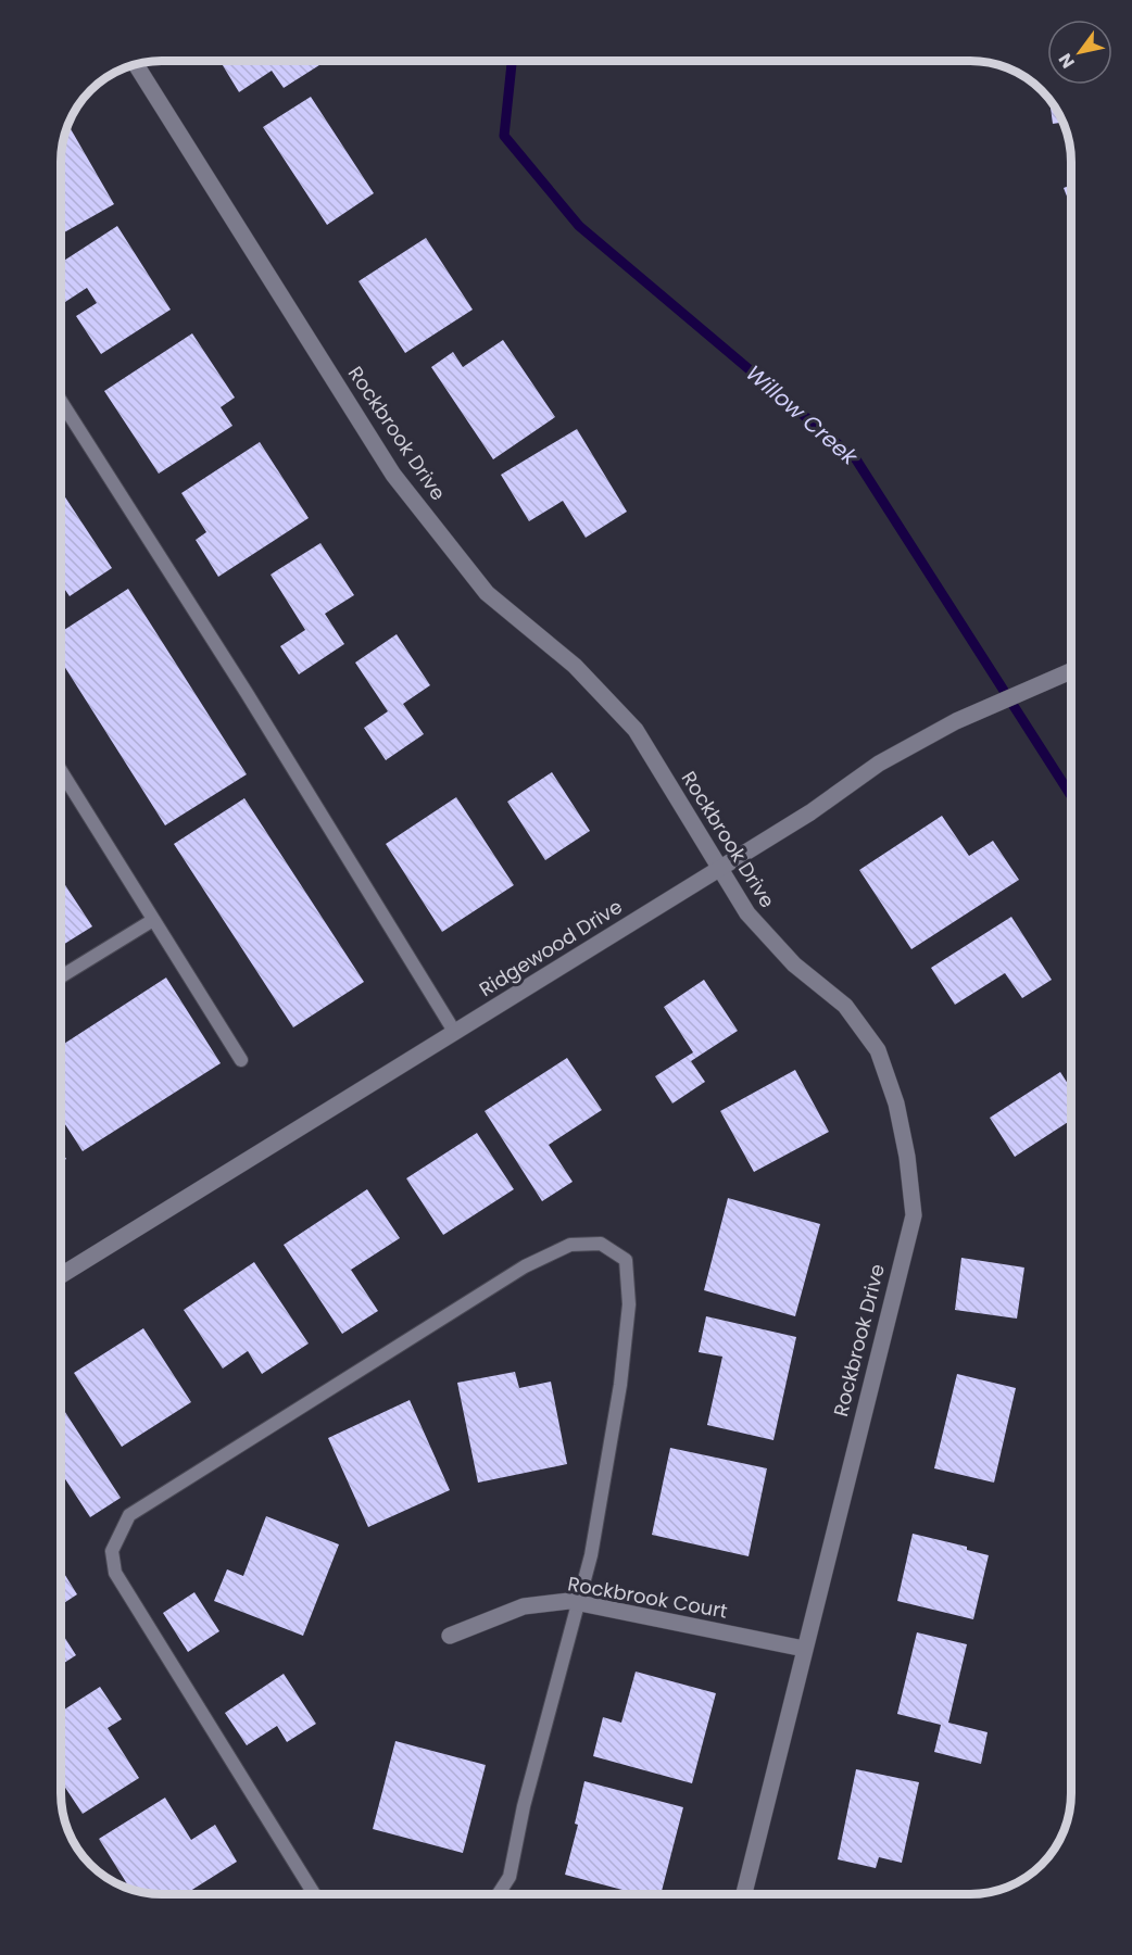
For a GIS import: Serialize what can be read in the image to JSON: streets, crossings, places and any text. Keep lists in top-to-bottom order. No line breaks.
{"streets":{"street":["Rockbrook Drive","Ridgewood Drive","Rockbrook Court"]},"crossings":[["Rockbrook Drive","Ridgewood Drive"],["Rockbrook Drive","Rockbrook Court"]],"water":["Willow Creek"],"north":"bottom left"}
